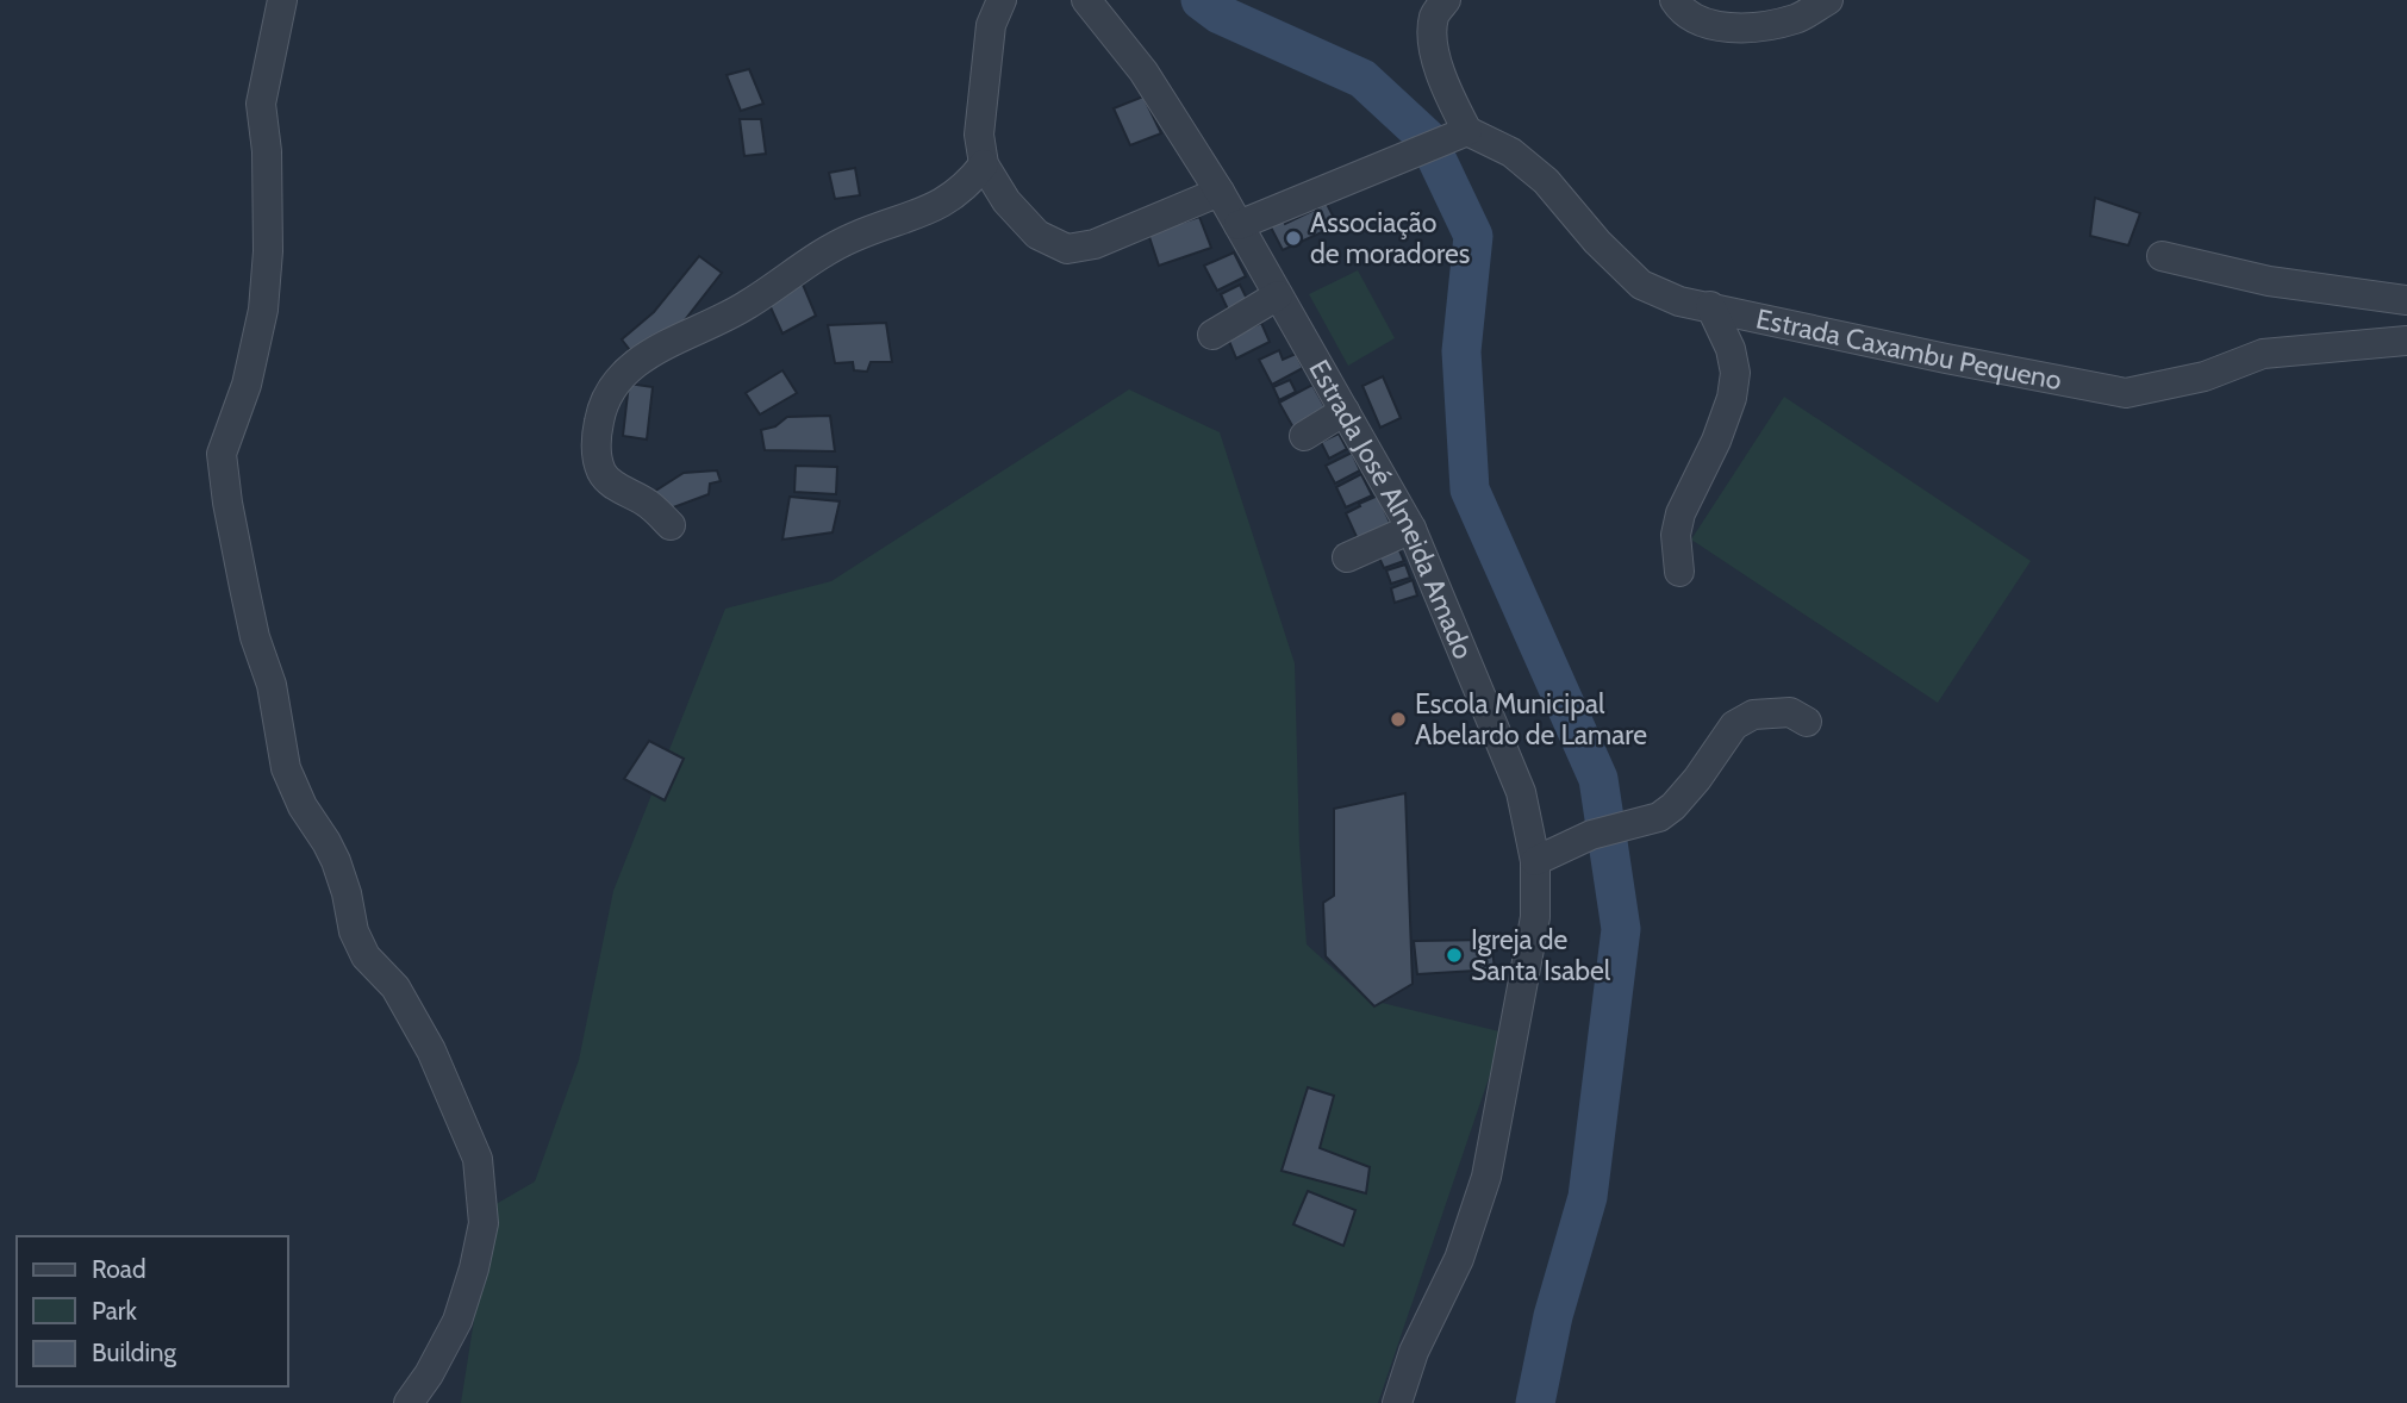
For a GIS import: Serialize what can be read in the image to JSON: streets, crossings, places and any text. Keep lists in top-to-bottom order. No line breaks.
{"streets":{"street":["Estrada Caxambu Pequeno","Estrada José Almeida Amado"]},"places":["Associação de moradores","Escola Municipal Abelardo de Lamare","Igreja de Santa Isabel"],"legend":["Road","Park","Building"]}
